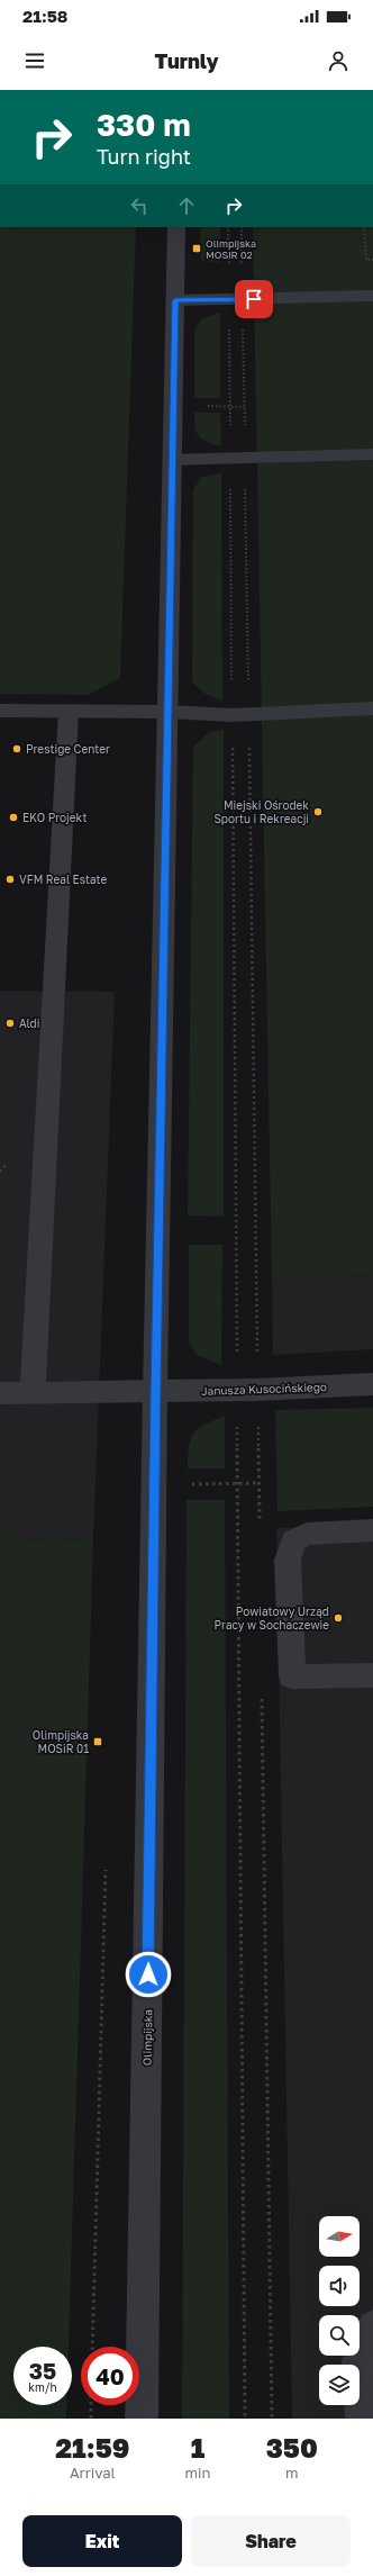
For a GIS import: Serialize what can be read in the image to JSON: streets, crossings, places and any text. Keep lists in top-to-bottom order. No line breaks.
{"streets":{"street":["Janusza Kusocińskiego","Olimpijska"]},"crossings":[["Janusza Kusocińskiego","Olimpijska"]],"places":{"transit":["Olimpijska MOSiR 02","Olimpijska MOSiR 01"],"other":["Prestige Center","Miejski Ośrodek Sportu i Rekreacji","EKO Projekt","VFM Real Estate","Aldi","Powiatowy Urząd Pracy w Sochaczewie"]},"north":"right","page":{"status":"21:58","header":"Turnly","turn":["330 m","Turn right"],"speed":"35 km/h","limit":"40","eta":["21:59","Arrival","1","min","350","m"],"buttons":["Exit","Share"]}}
